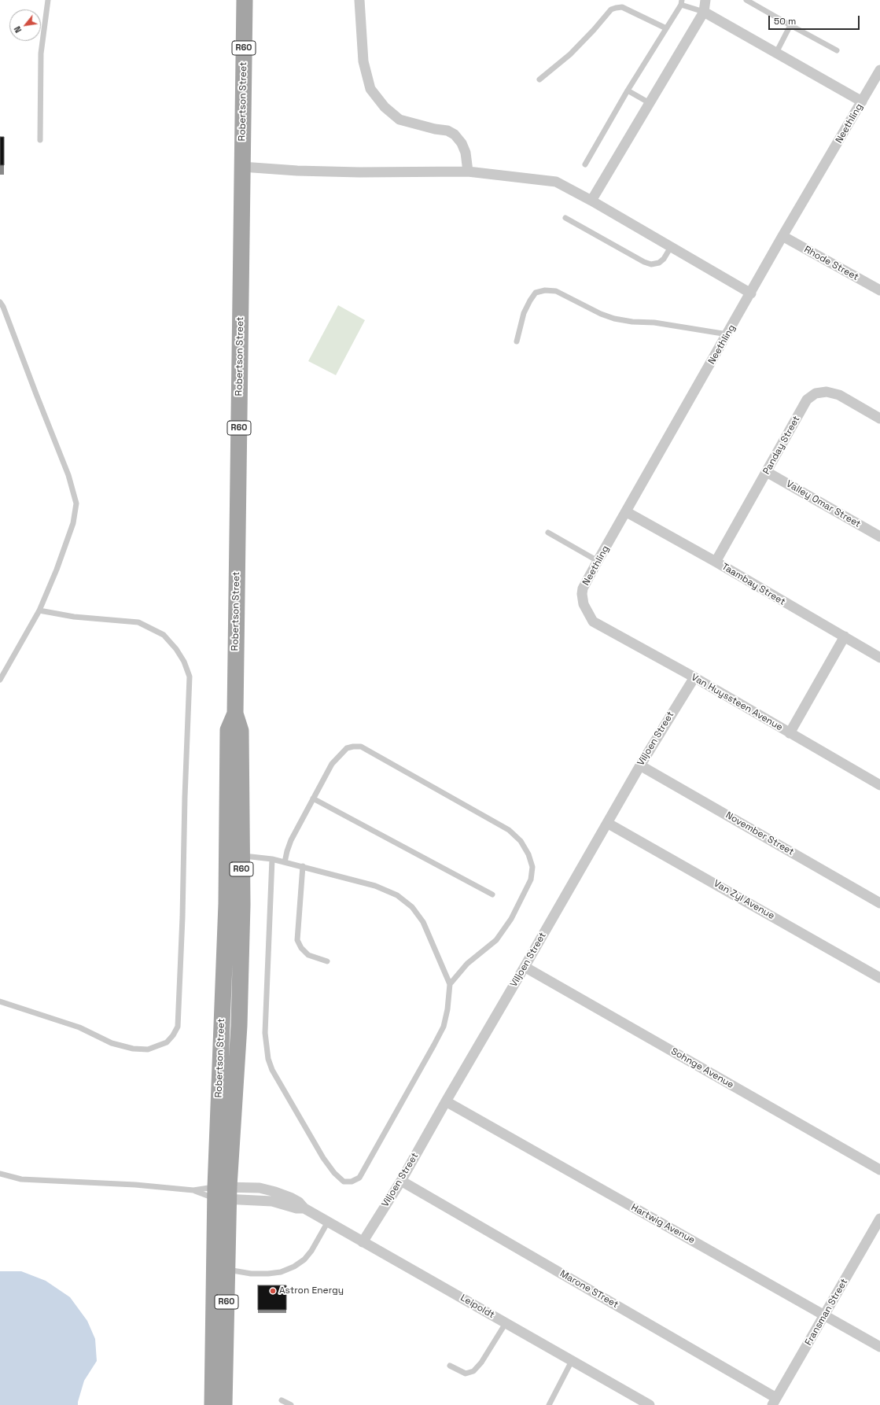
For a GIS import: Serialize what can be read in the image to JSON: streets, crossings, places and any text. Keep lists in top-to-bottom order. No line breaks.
{"streets":{"main road":["R60","Robertson Street"],"street":["Neethling","Rhode Street","Panday Street","Valley Omar Street","Taambay Street","Van Huyssteen Avenue","Viljoen Street","November Street","Van Zyl Avenue","Sohnge Avenue","Hartwig Avenue","Marone STreet","Leipoldt","Fransman Street"]},"crossings":[["Robertson Street","Leipoldt"],["Neethling","Rhode Street"],["Neethling","Taambay Street"],["Neethling","Van Huyssteen Avenue"],["Panday Street","Valley Omar Street"],["Panday Street","Taambay Street"],["Van Huyssteen Avenue","Viljoen Street"],["Viljoen Street","November Street"],["Viljoen Street","Van Zyl Avenue"],["Viljoen Street","Sohnge Avenue"],["Viljoen Street","Hartwig Avenue"],["Viljoen Street","Marone STreet"],["Viljoen Street","Leipoldt"],["Hartwig Avenue","Fransman Street"],["Marone STreet","Fransman Street"]],"places":["Astron Energy"],"scale_bar":"50 m","north":"bottom left"}
